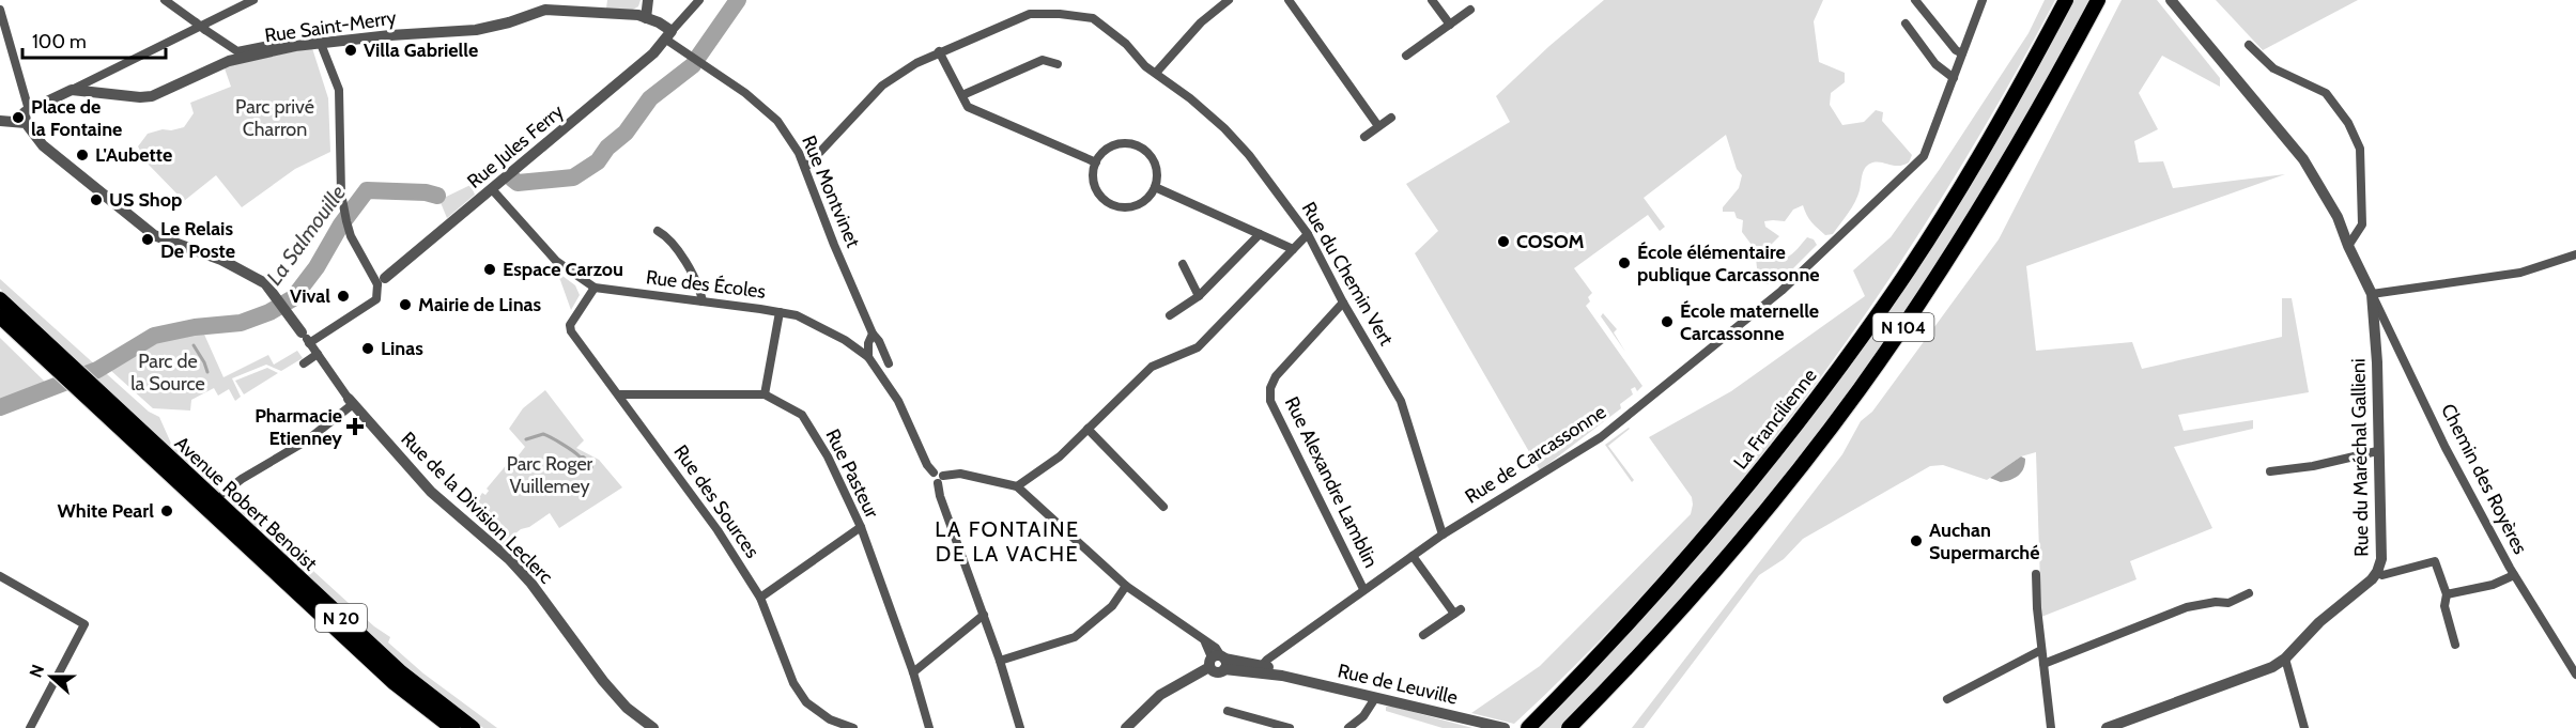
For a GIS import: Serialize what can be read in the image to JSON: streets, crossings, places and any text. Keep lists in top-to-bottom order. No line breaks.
{"streets":{"main road":["N 104","La Francilienne","Avenue Robert Benoist","N 20"],"street":["Rue Saint-Merry","Rue Jules Ferry","Rue Montvinet","Rue du Chemin Vert","Rue des Écoles","Rue de Carcassonne","Rue du Maréchal Gallieni","Rue Pasteur","Chemin des Royères","Rue Alexandre Lamblin","Rue des Sources","Rue de la Division Leclerc","Rue de Leuville"]},"crossings":[["Rue Saint-Merry","Rue Jules Ferry"],["Rue Saint-Merry","Rue Montvinet"],["Rue Jules Ferry","Rue Montvinet"],["Rue Jules Ferry","Rue des Écoles"],["Rue Montvinet","Rue du Chemin Vert"],["Rue du Chemin Vert","Rue de Carcassonne"],["Rue du Chemin Vert","Rue Alexandre Lamblin"],["Rue des Écoles","Rue des Sources"],["Rue de Carcassonne","Rue Alexandre Lamblin"],["Rue de Carcassonne","Rue de Leuville"],["Rue du Maréchal Gallieni","Chemin des Royères"],["Rue Pasteur","Rue des Sources"]],"districts":["LA FONTAINE DE LA VACHE"],"water":["La Salmouille"],"parks":["Parc privé Charron","Parc de la Source","Parc Roger Vuillemey"],"places":{"other":["Villa Gabrielle","Place de la Fontaine","L'Aubette","US Shop","Le Relais De Poste","COSOM","École élémentaire publique Carcassonne","Espace Carzou","Vival","Mairie de Linas","École maternelle Carcassonne","Linas","White Pearl","Auchan Supermarché"],"health":["Pharmacie Etienney"]},"scale_bar":"100 m","north":"left"}
